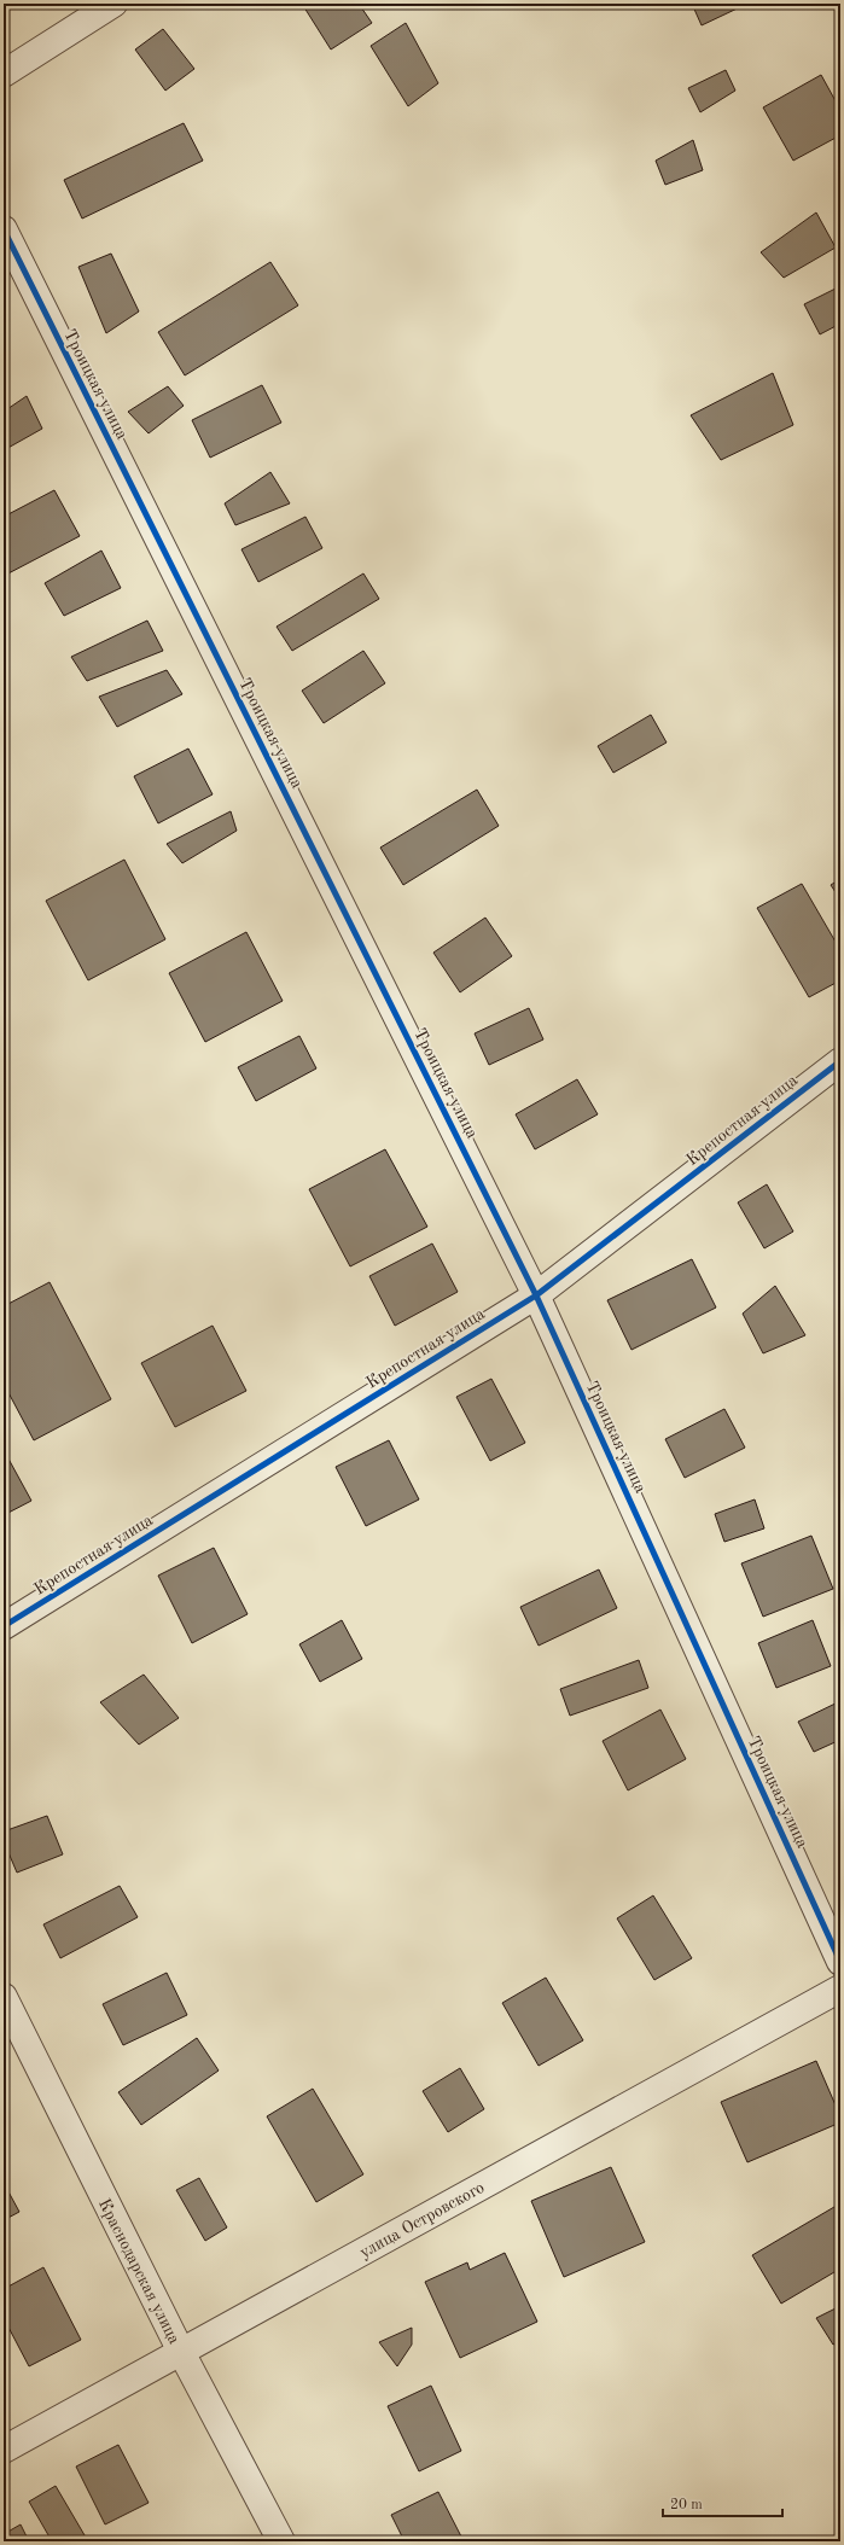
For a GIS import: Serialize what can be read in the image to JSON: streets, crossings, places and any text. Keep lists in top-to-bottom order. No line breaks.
{"streets":{"street":["Троицкая улица","Крепостная улица","улица Островского","Краснодарская улица"]},"crossings":[["Троицкая улица","Крепостная улица"],["улица Островского","Краснодарская улица"]],"scale_bar":"20 m"}
